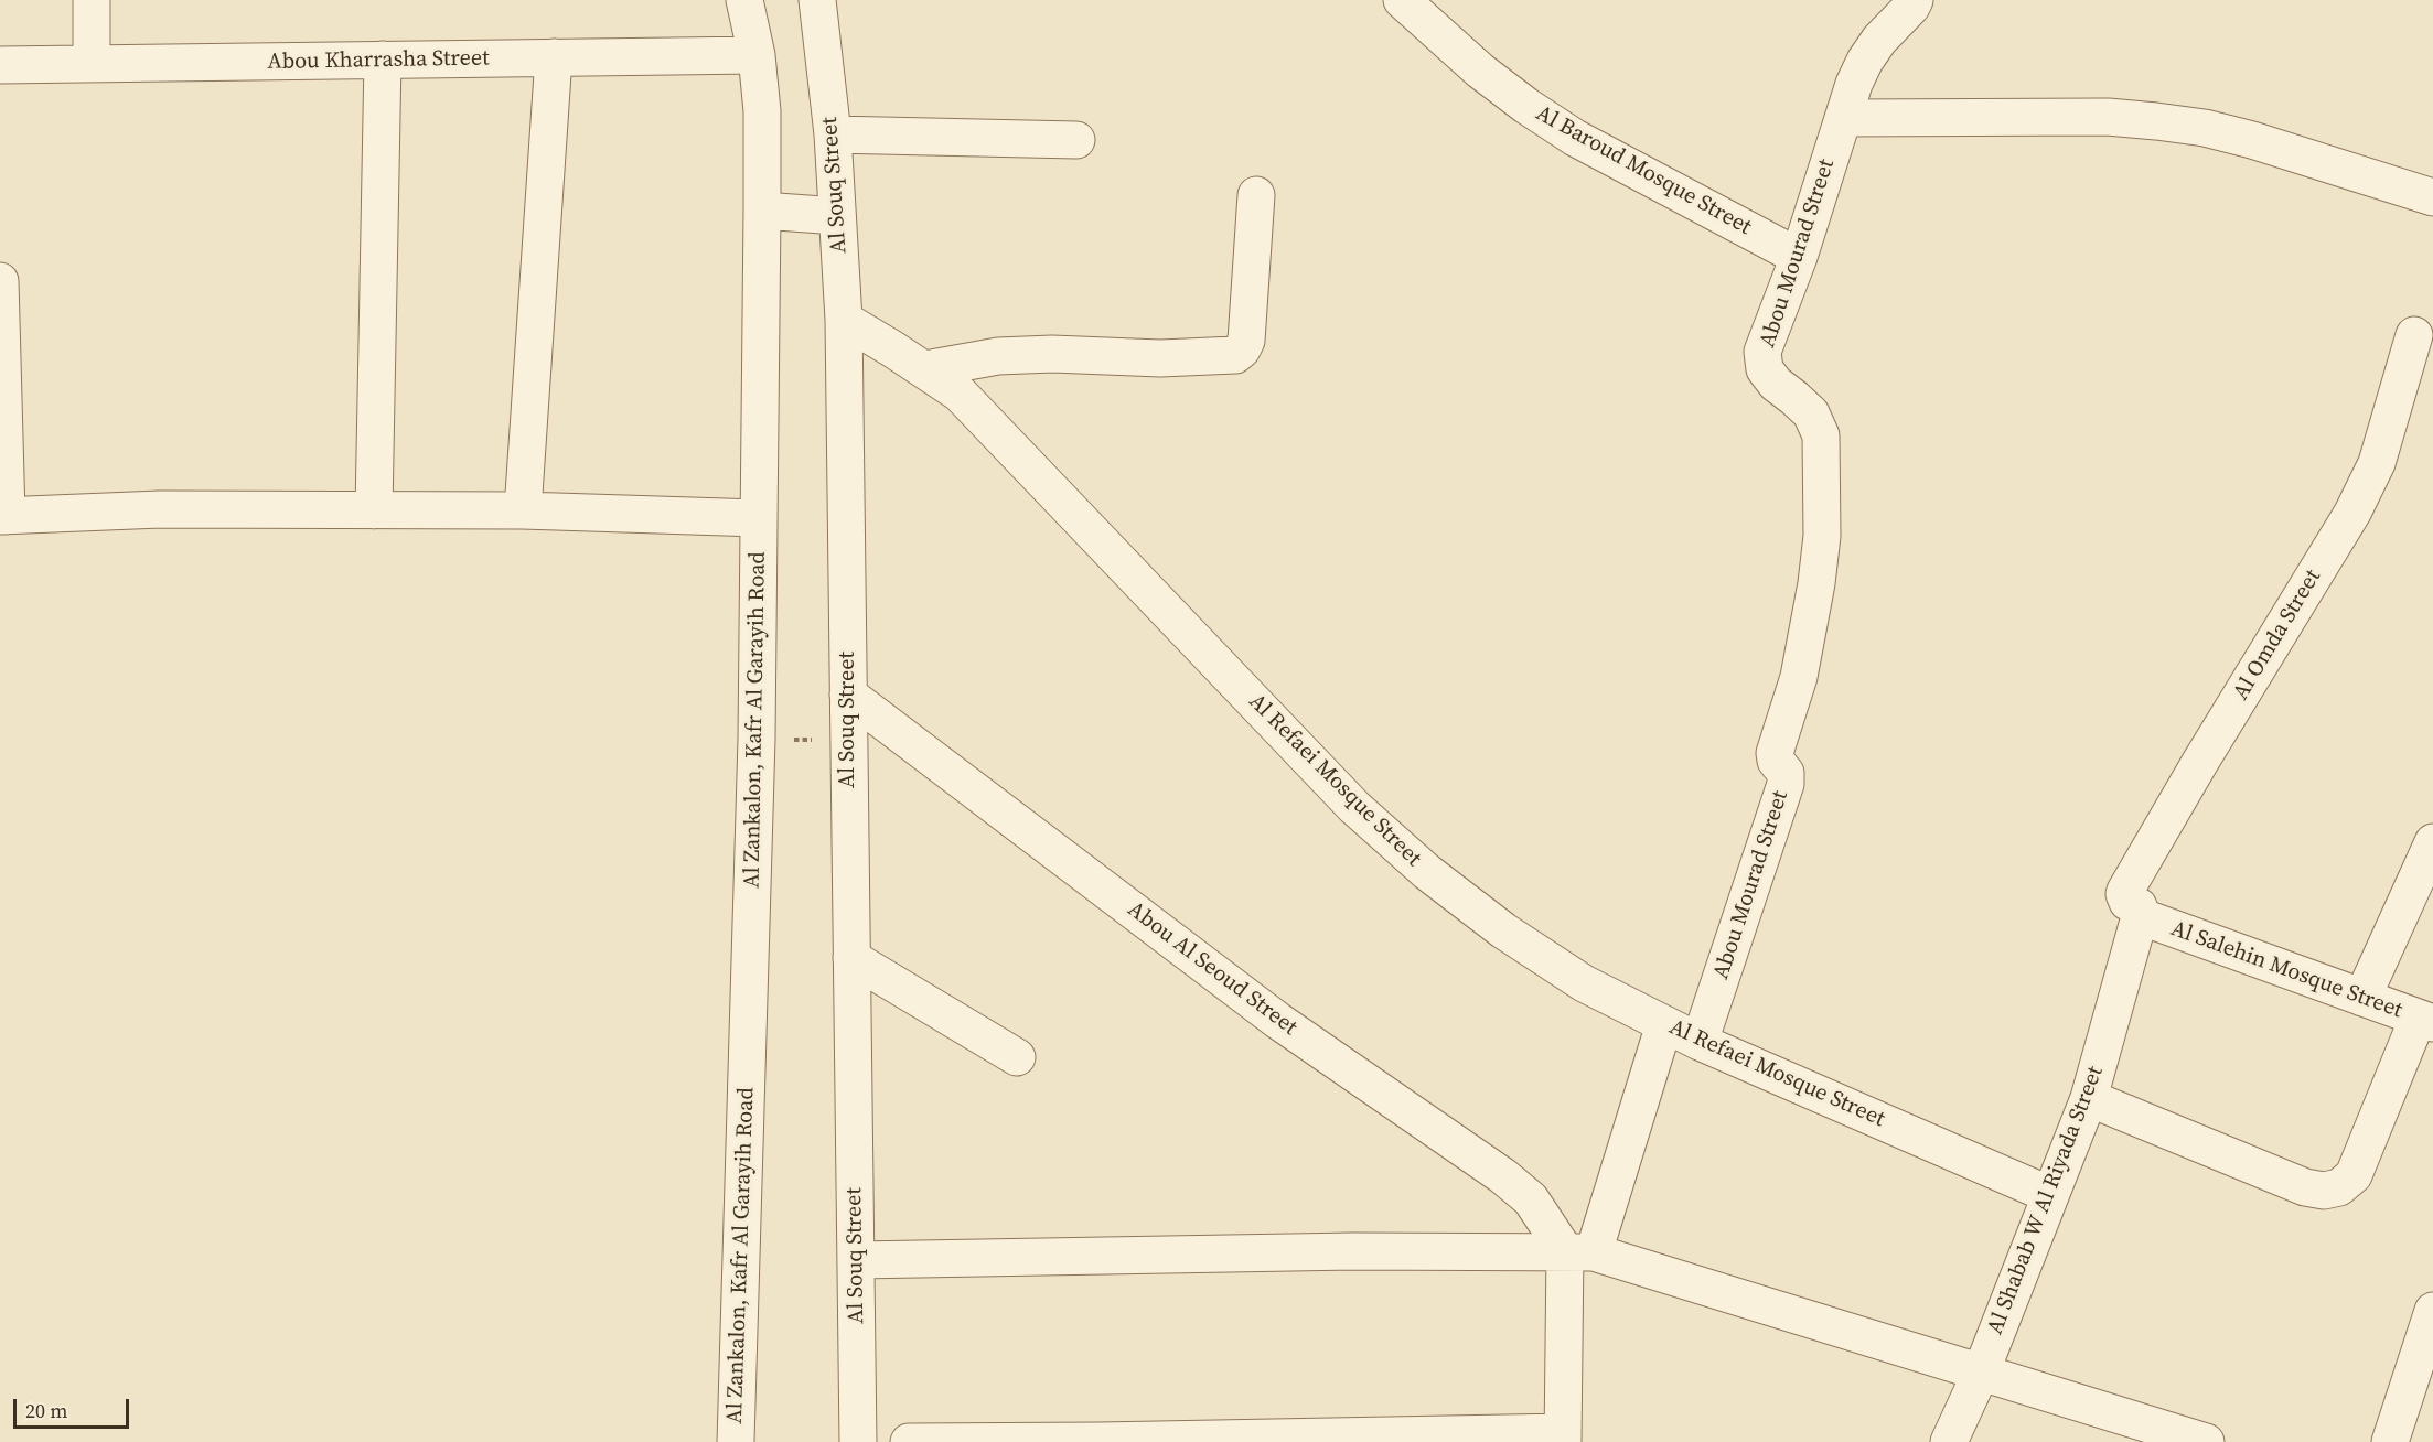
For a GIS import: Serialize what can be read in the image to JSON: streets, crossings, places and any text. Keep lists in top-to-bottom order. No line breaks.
{"streets":{"street":["Abou Kharrasha Street","Al Baroud Mosque Street","Al Souq Street","Abou Mourad Street","Al Omda Street","Al Zankalon, Kafr Al Garayih Road","Al Refaei Mosque Street","Abou Al Seoud Street","Al Salehin Mosque Street","Al Shabab W Al Riyada Street"]},"crossings":[["Abou Kharrasha Street","Al Zankalon, Kafr Al Garayih Road"],["Al Baroud Mosque Street","Abou Mourad Street"],["Al Souq Street","Al Refaei Mosque Street"],["Al Souq Street","Abou Al Seoud Street"],["Abou Mourad Street","Al Refaei Mosque Street"],["Al Omda Street","Al Salehin Mosque Street"],["Al Omda Street","Al Shabab W Al Riyada Street"],["Al Refaei Mosque Street","Al Shabab W Al Riyada Street"],["Al Salehin Mosque Street","Al Shabab W Al Riyada Street"]],"scale_bar":"20 m"}
